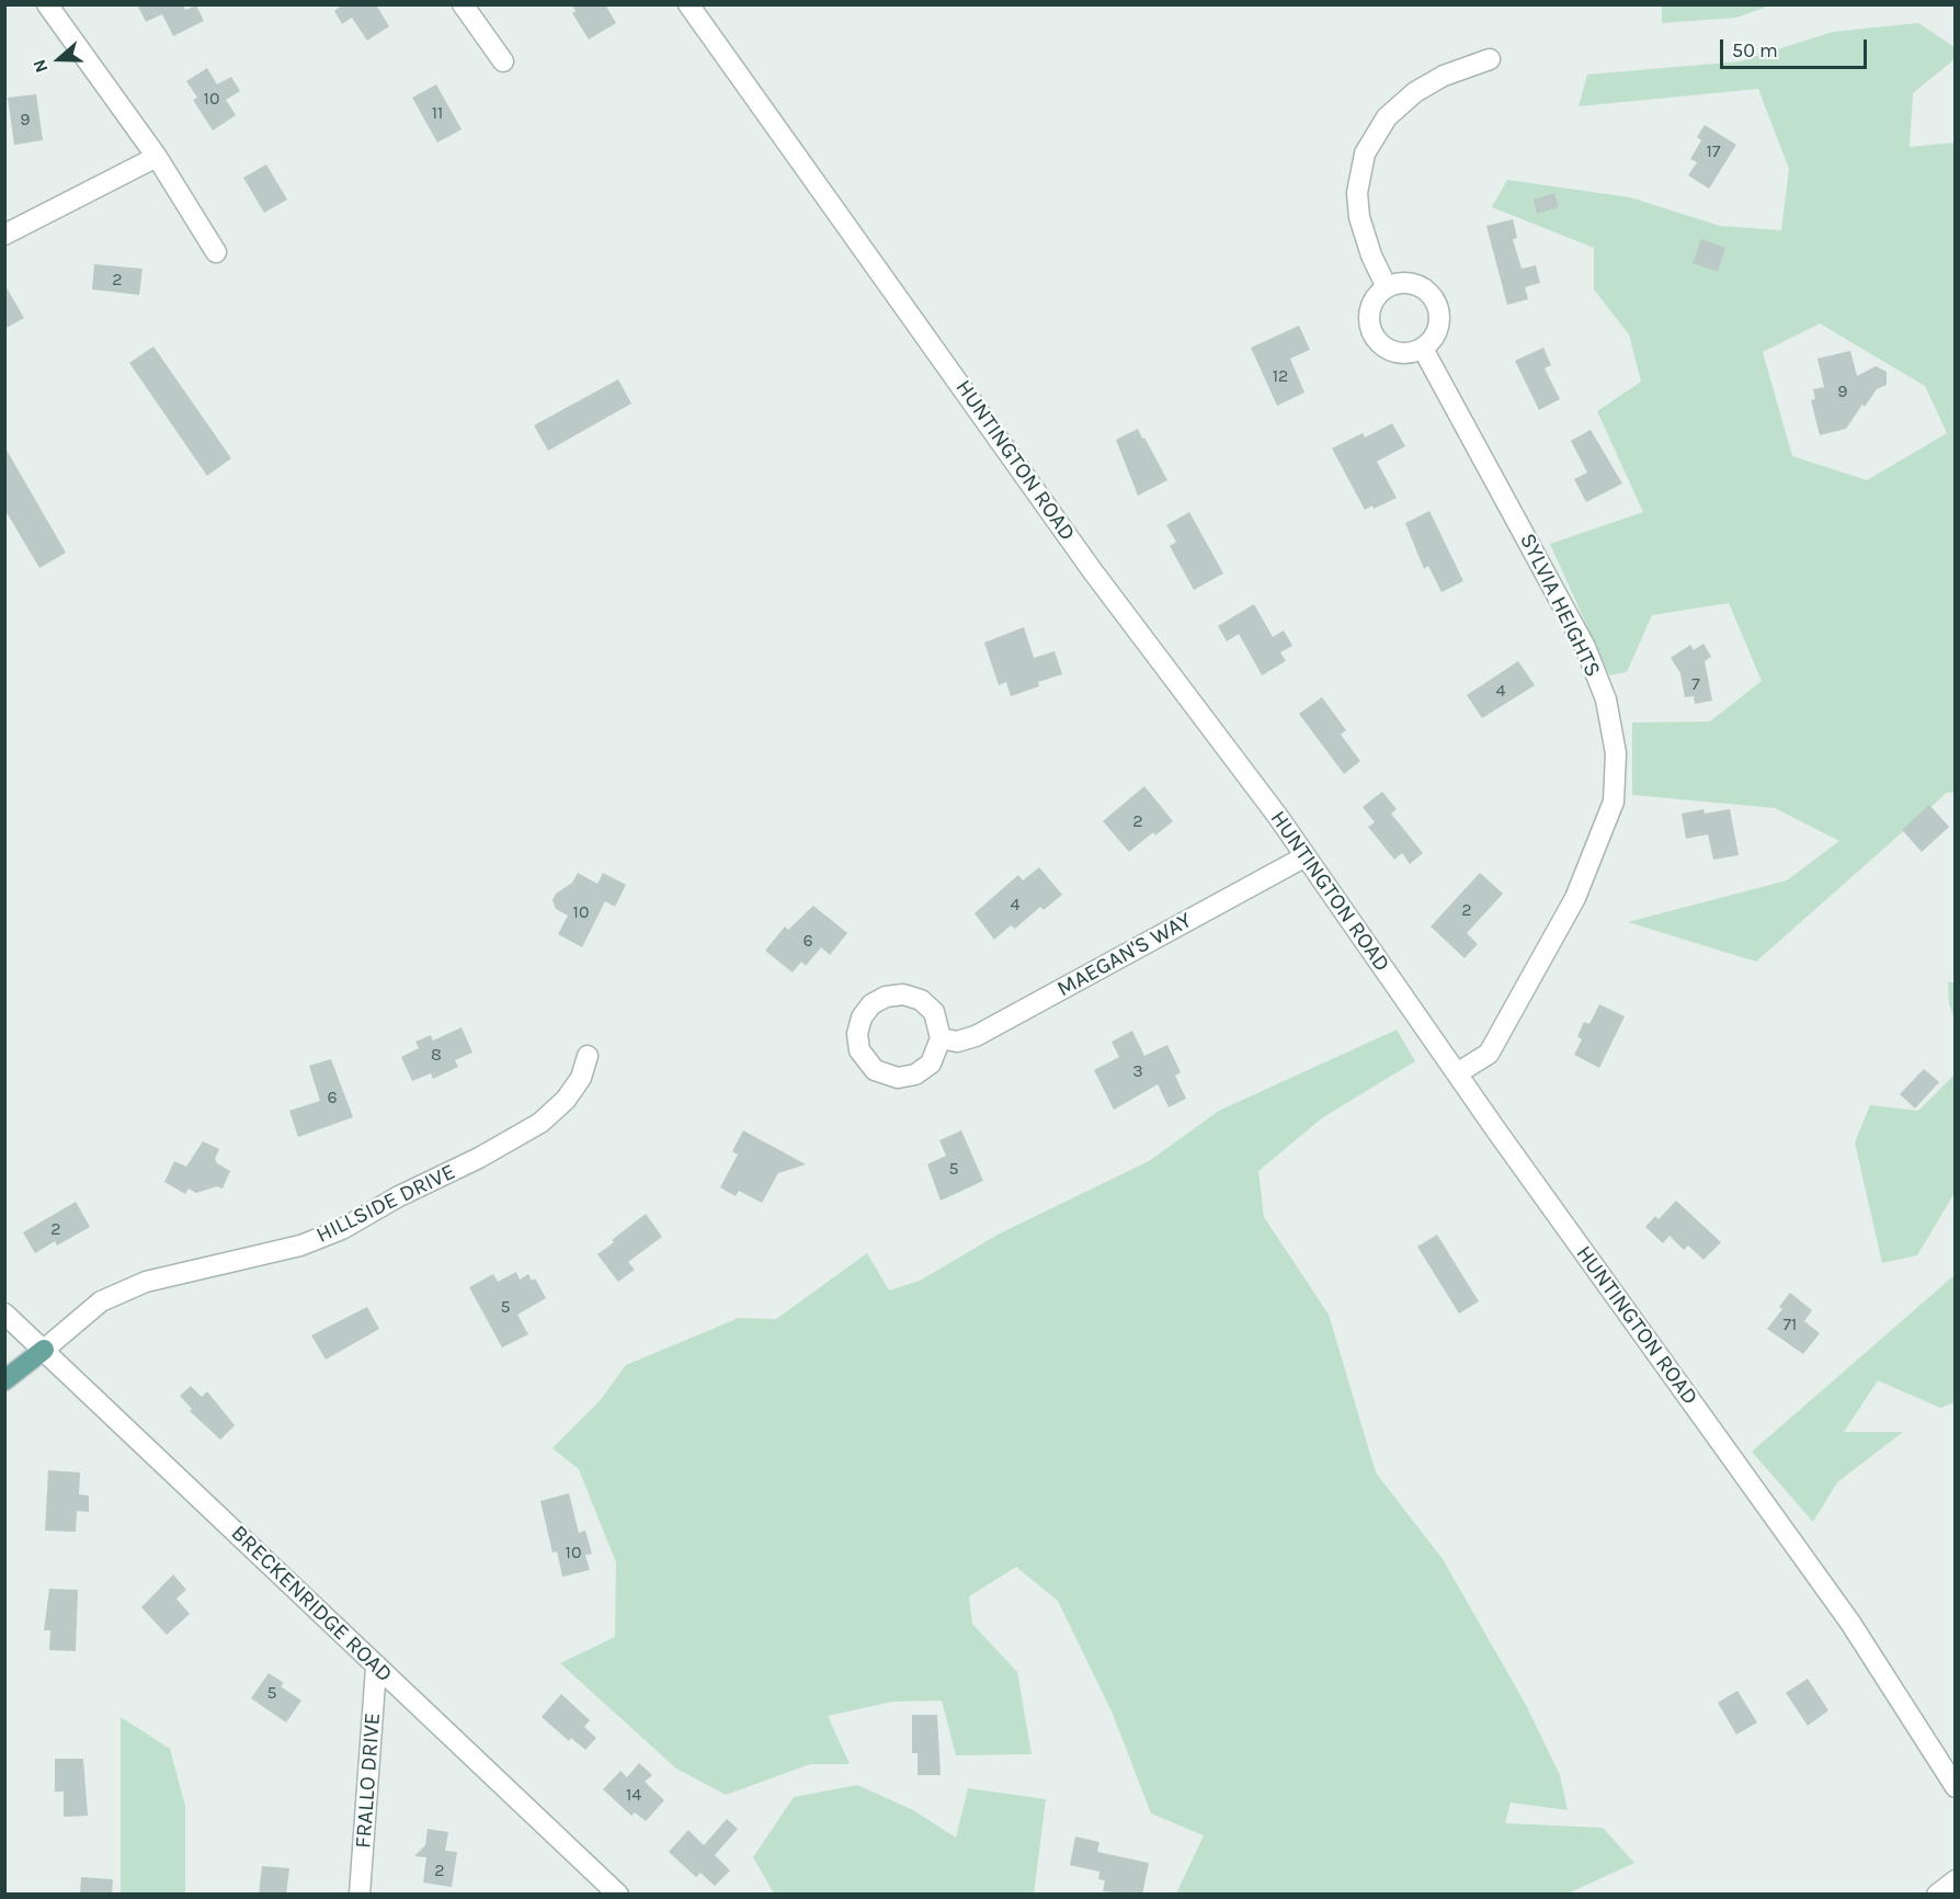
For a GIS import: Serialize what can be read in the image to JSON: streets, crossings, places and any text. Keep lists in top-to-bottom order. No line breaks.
{"streets":{"street":["HUNTINGTON ROAD","SYLVIA HEIGHTS","MAEGAN'S WAY","HILLSIDE DRIVE","BRECKENRIDGE ROAD","FRALLO DRIVE"]},"crossings":[["HUNTINGTON ROAD","SYLVIA HEIGHTS"],["HUNTINGTON ROAD","MAEGAN'S WAY"],["HILLSIDE DRIVE","BRECKENRIDGE ROAD"],["BRECKENRIDGE ROAD","FRALLO DRIVE"]],"house_numbers":["10","11","9","17","2","12","9","7","4","2","4","2","10","6","8","3","6","5","2","5","71","10","5","14","2"],"scale_bar":"50 m","north":"left"}
